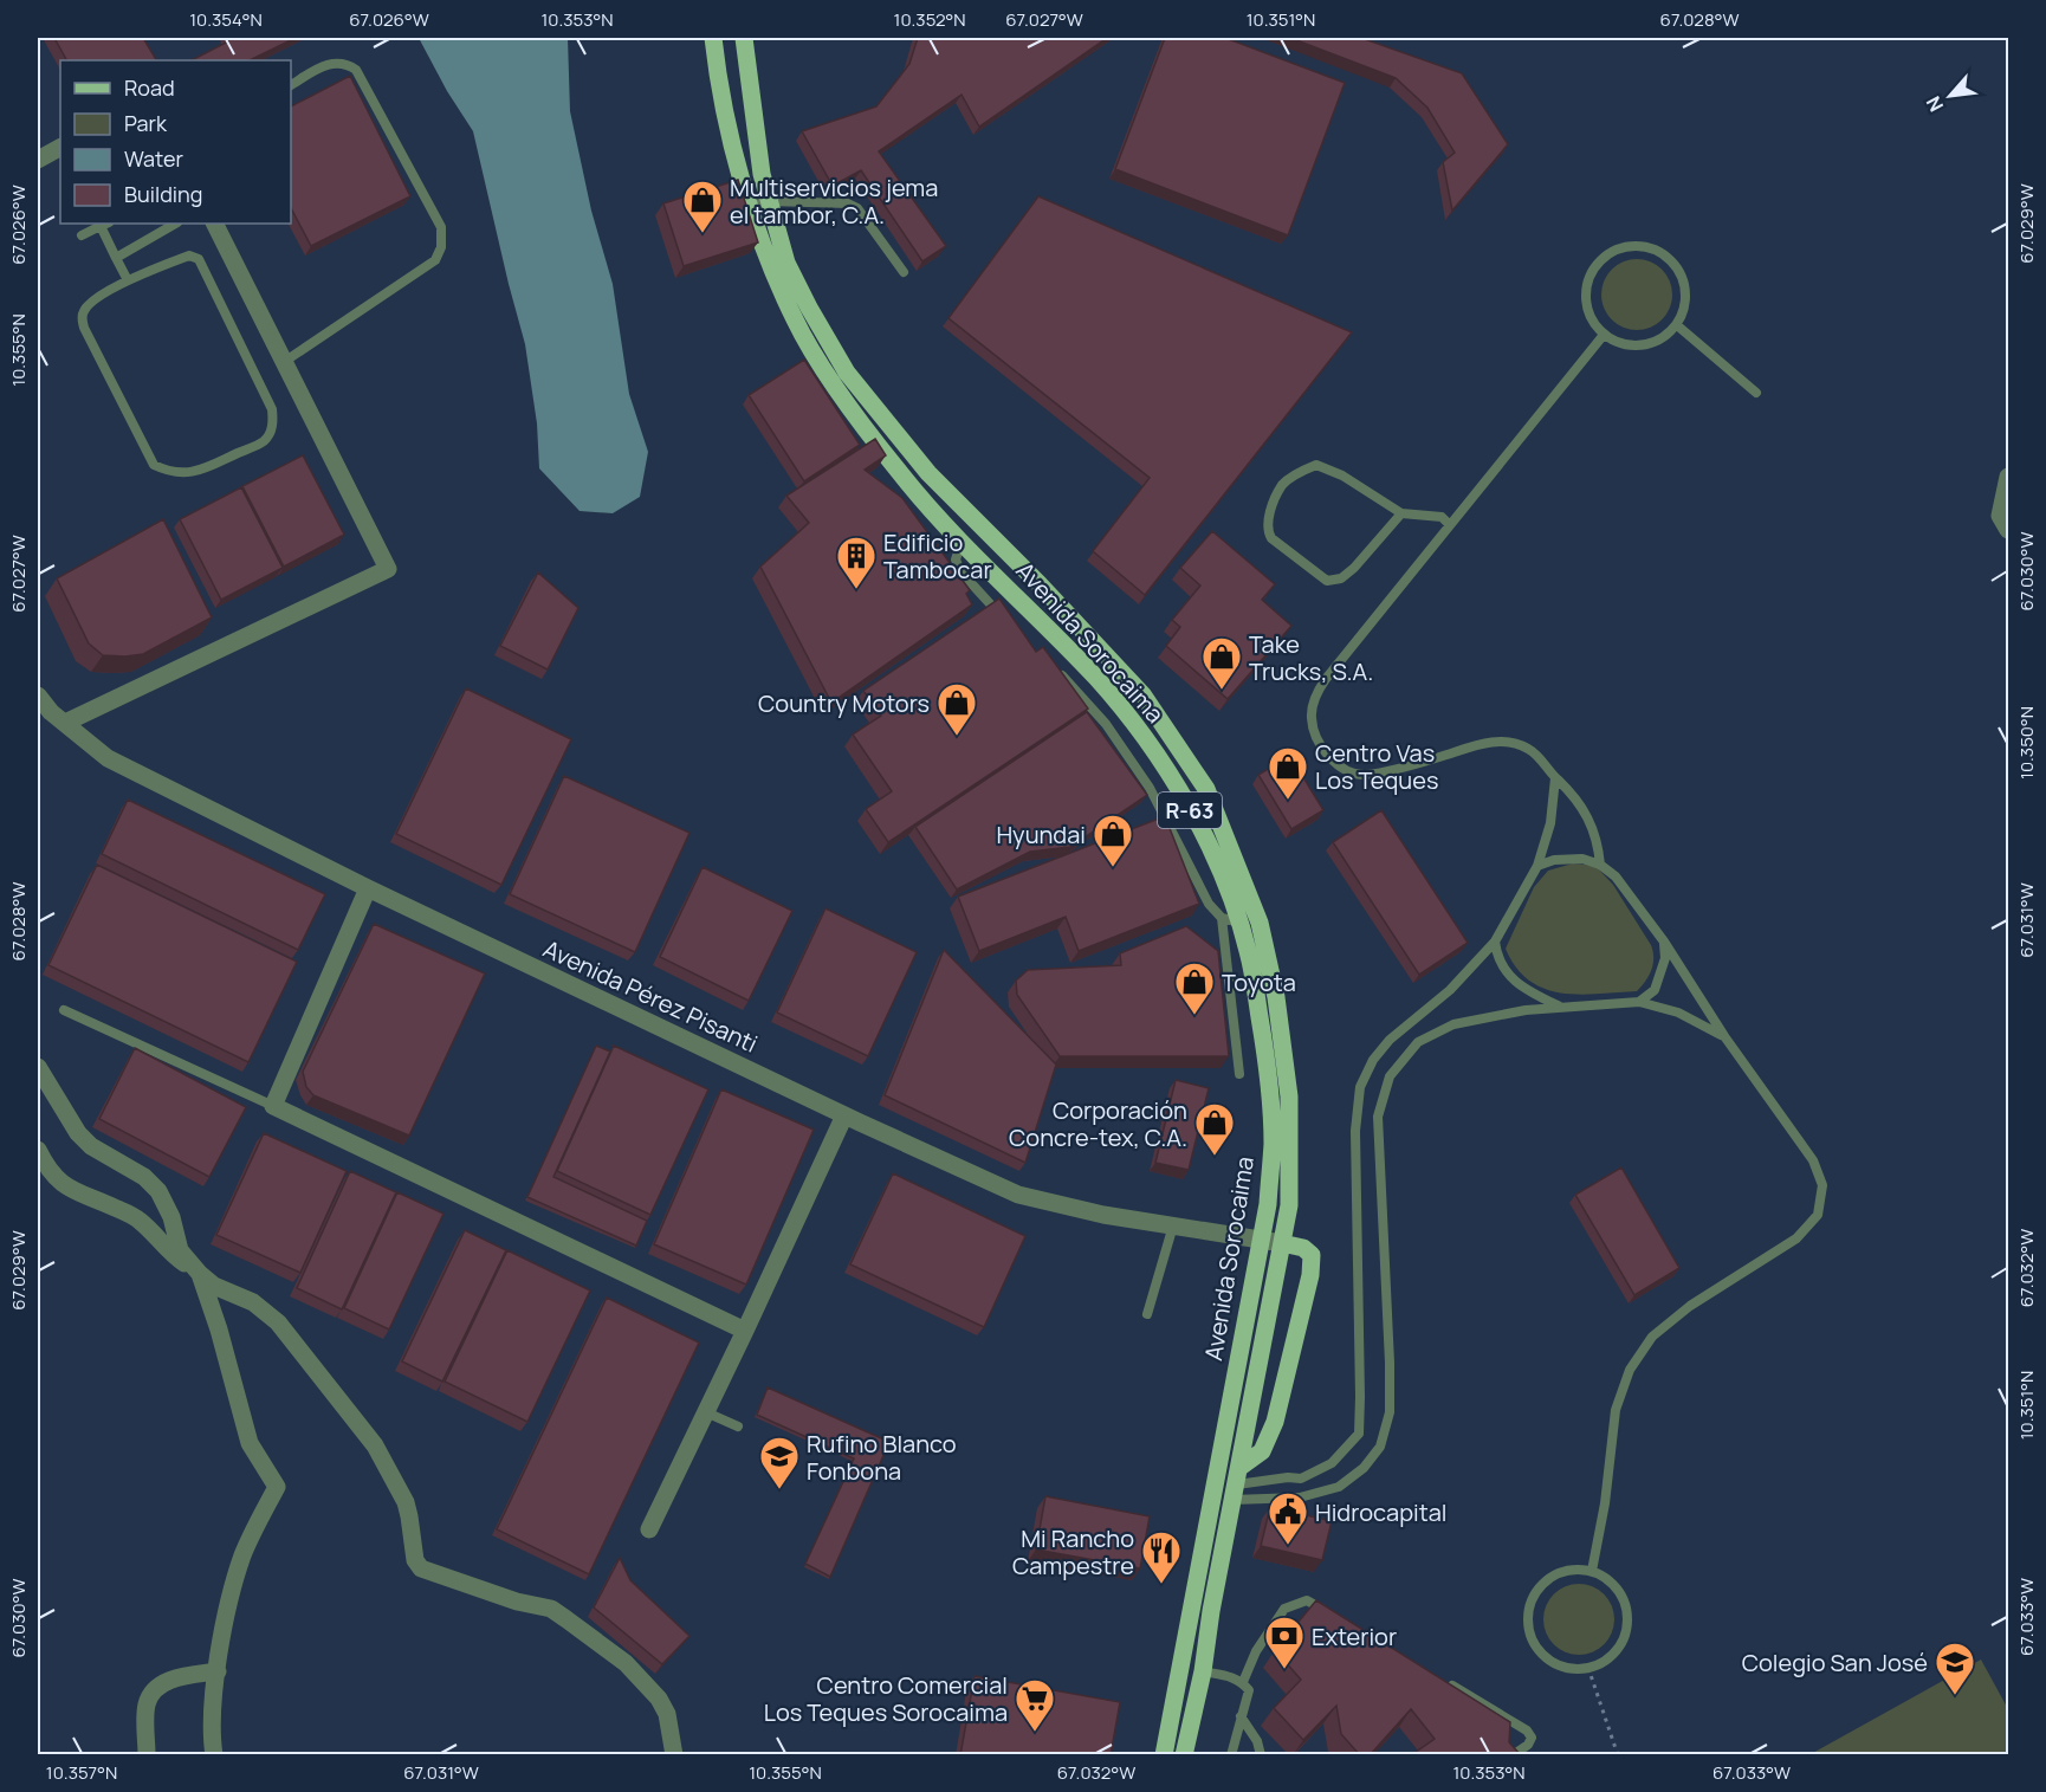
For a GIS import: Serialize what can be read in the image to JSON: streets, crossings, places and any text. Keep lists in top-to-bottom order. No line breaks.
{"streets":{"main road":["Avenida Sorocaima","R-63"],"street":["Avenida Pérez Pisanti"]},"crossings":[["Avenida Sorocaima","Avenida Pérez Pisanti"]],"places":{"shop":["Multiservicios jema el tambor, C.A.","Take Trucks, S.A.","Country Motors","Centro Vas Los Teques","Hyundai","Toyota","Corporación Concre-tex, C.A."],"building":["Edificio Tambocar"],"school or university":["Rufino Blanco Fonbona","Colegio San José"],"public building":["Hidrocapital"],"restaurant":["Mi Rancho Campestre"],"bank":["Exterior"],"supermarket":["Centro Comercial Los Teques Sorocaima"]},"legend":["Road","Park","Water","Building"],"north":"bottom left","coordinates":["10.354°N","67.026°W","10.353°N","10.352°N","67.027°W","10.351°N","67.028°W","67.029°W","10.355°N","67.030°W","10.350°N","67.031°W","67.032°W","67.033°W","10.357°N"]}
